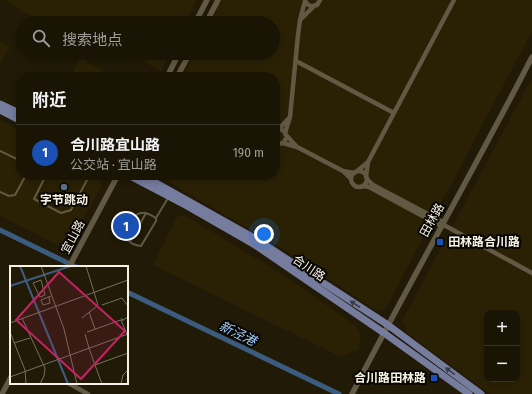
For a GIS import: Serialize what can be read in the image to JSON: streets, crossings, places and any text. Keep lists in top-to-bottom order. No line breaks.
{"streets":{"main road":["合川路"],"street":["田林路","宜山路"]},"crossings":[["田林路","合川路"]],"water":["新泾港"],"places":{"other":["字节跳动"],"transit":["田林路合川路","合川路田林路"]},"page":{"search":"搜索地点","heading":"附近","list":[{"mark":"1","name":"合川路宜山路","note":"公交站 · 宜山路","value":"190 m"}],"pins":"1","map_buttons":["+","−"]}}
